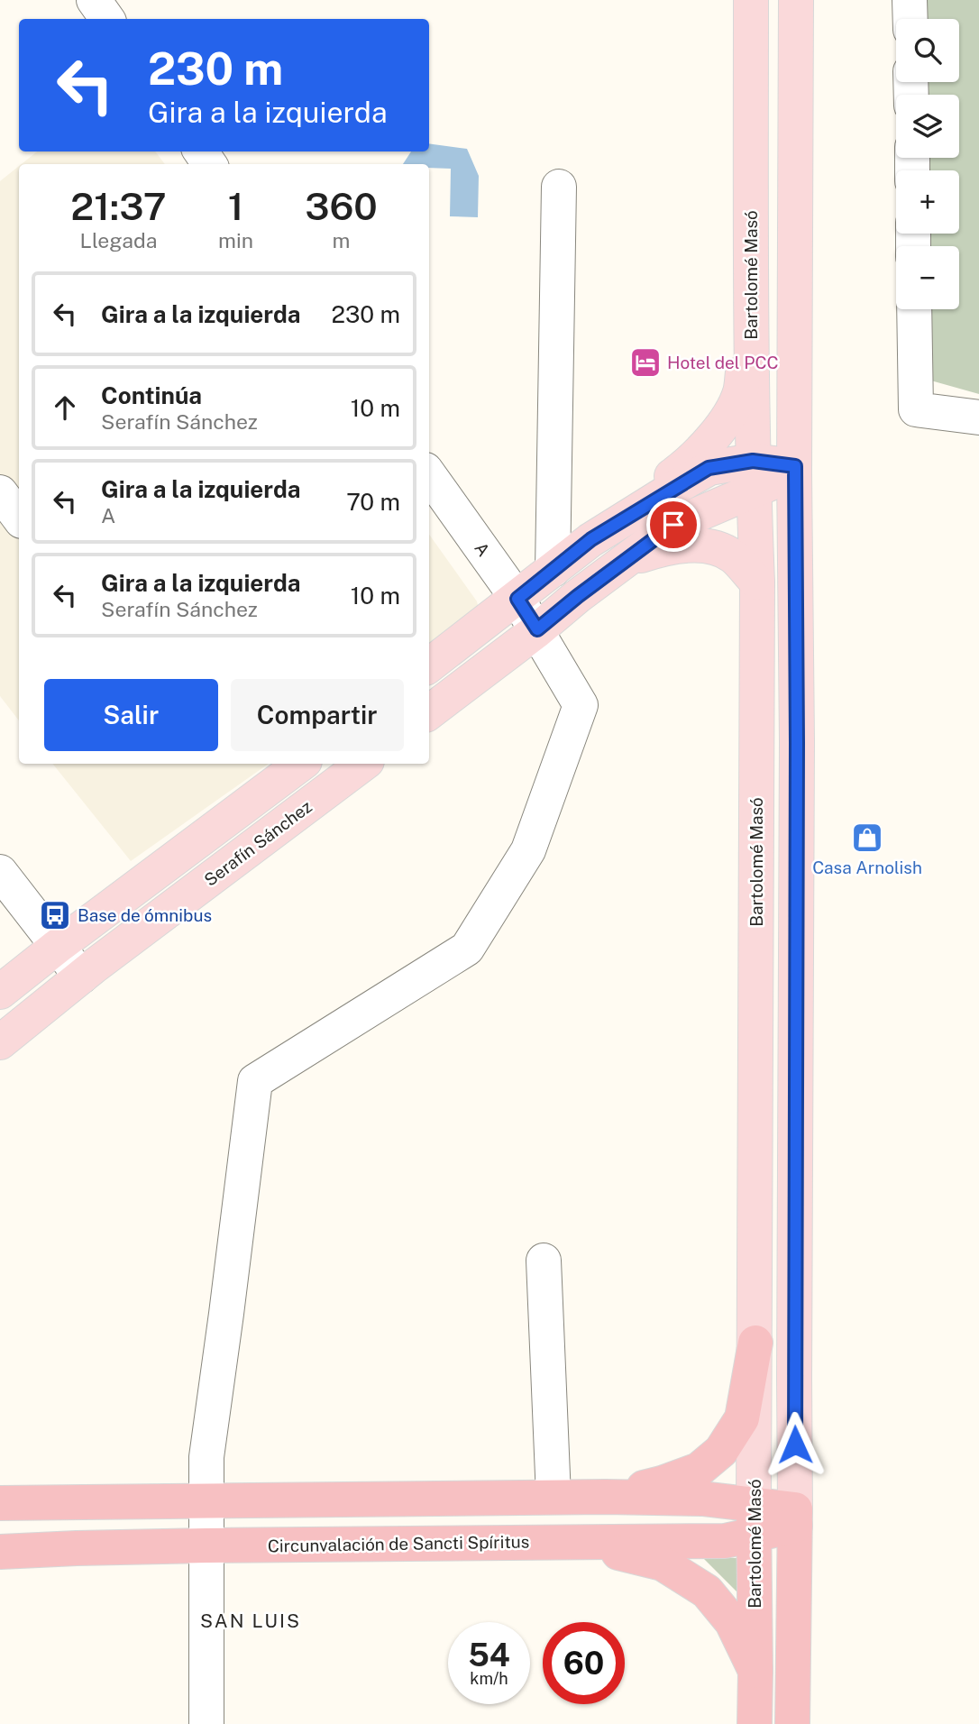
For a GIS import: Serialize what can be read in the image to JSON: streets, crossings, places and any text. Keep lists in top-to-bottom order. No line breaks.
{"streets":{"highway":["Bartolomé Masó","Circunvalación de Sancti Spíritus"],"main road":["Serafín Sánchez"],"street":["A"]},"crossings":[["Bartolomé Masó","Circunvalación de Sancti Spíritus"],["A","Circunvalación de Sancti Spíritus"]],"districts":["SAN LUIS"],"places":{"hotel":["Hotel del PCC"],"shop":["Casa Arnolish"],"bus stop":["Base de ómnibus"]},"page":{"map_buttons":["+","−"],"turn":["230 m","Gira a la izquierda"],"eta":["21:37","Llegada","1","min","360","m"],"list":[{"name":"Gira a la izquierda","value":"230 m"},{"name":"Continúa","note":"Serafín Sánchez","value":"10 m"},{"name":"Gira a la izquierda","note":"A","value":"70 m"},{"name":"Gira a la izquierda","note":"Serafín Sánchez","value":"10 m"}],"buttons":["Salir","Compartir"],"speed":"54 km/h","limit":"60"}}
